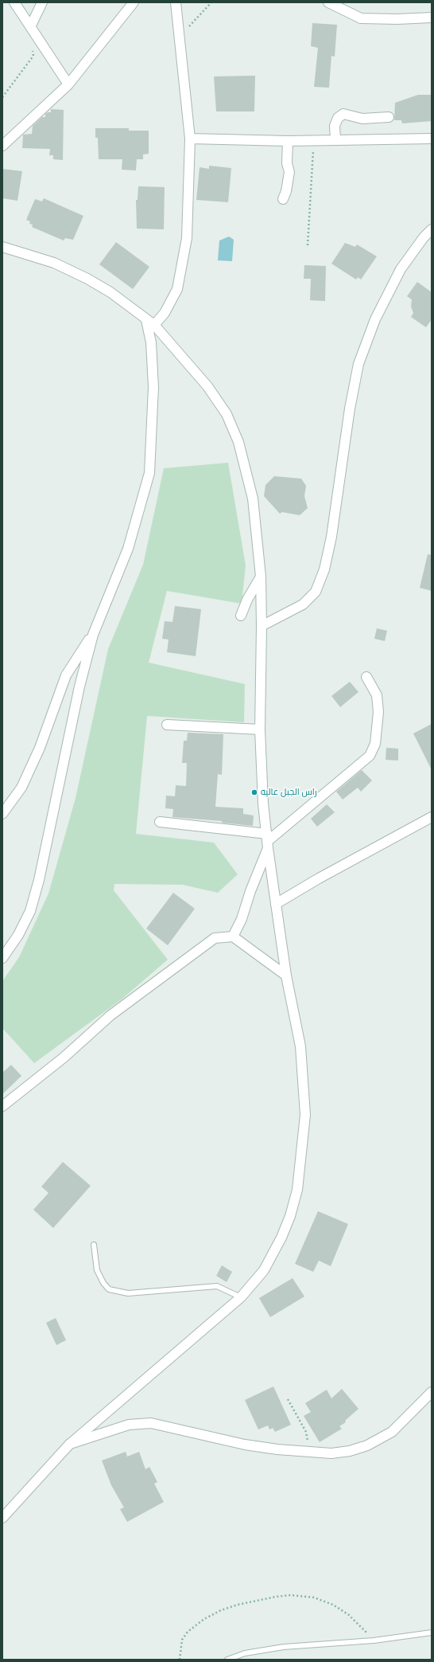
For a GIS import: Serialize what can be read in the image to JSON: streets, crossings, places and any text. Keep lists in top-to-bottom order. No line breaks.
{"places":["راس الجبل عاليه"]}
